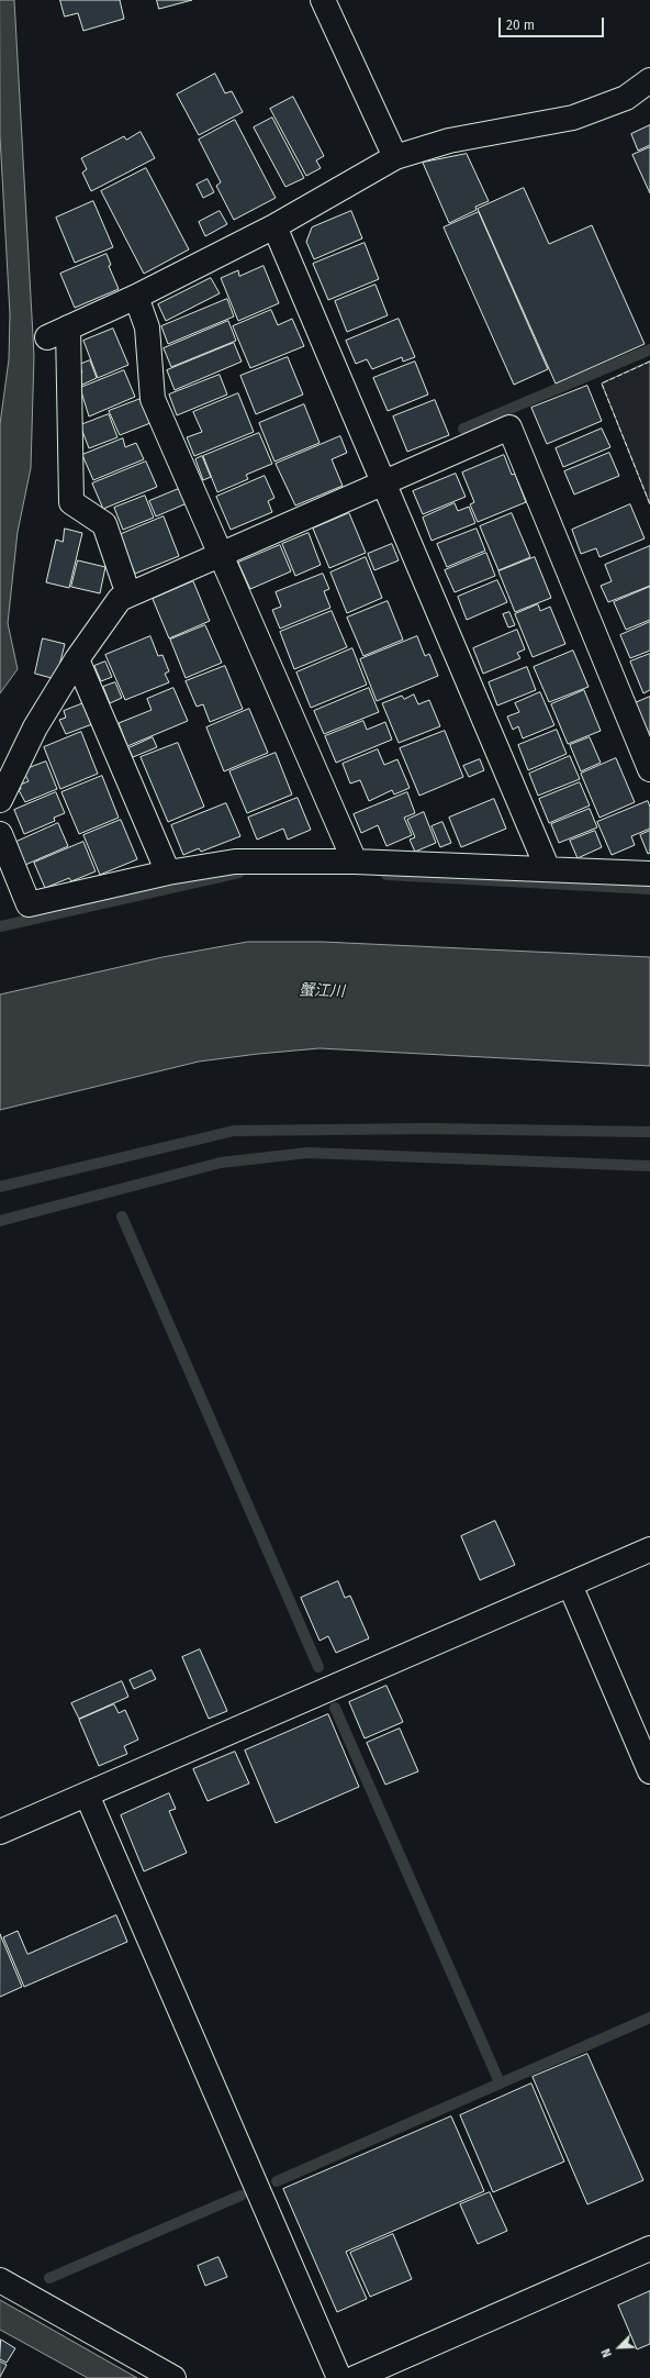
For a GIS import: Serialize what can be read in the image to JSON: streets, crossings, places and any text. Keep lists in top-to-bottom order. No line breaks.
{"water":["蟹江川"],"scale_bar":"20 m","north":"bottom left"}
